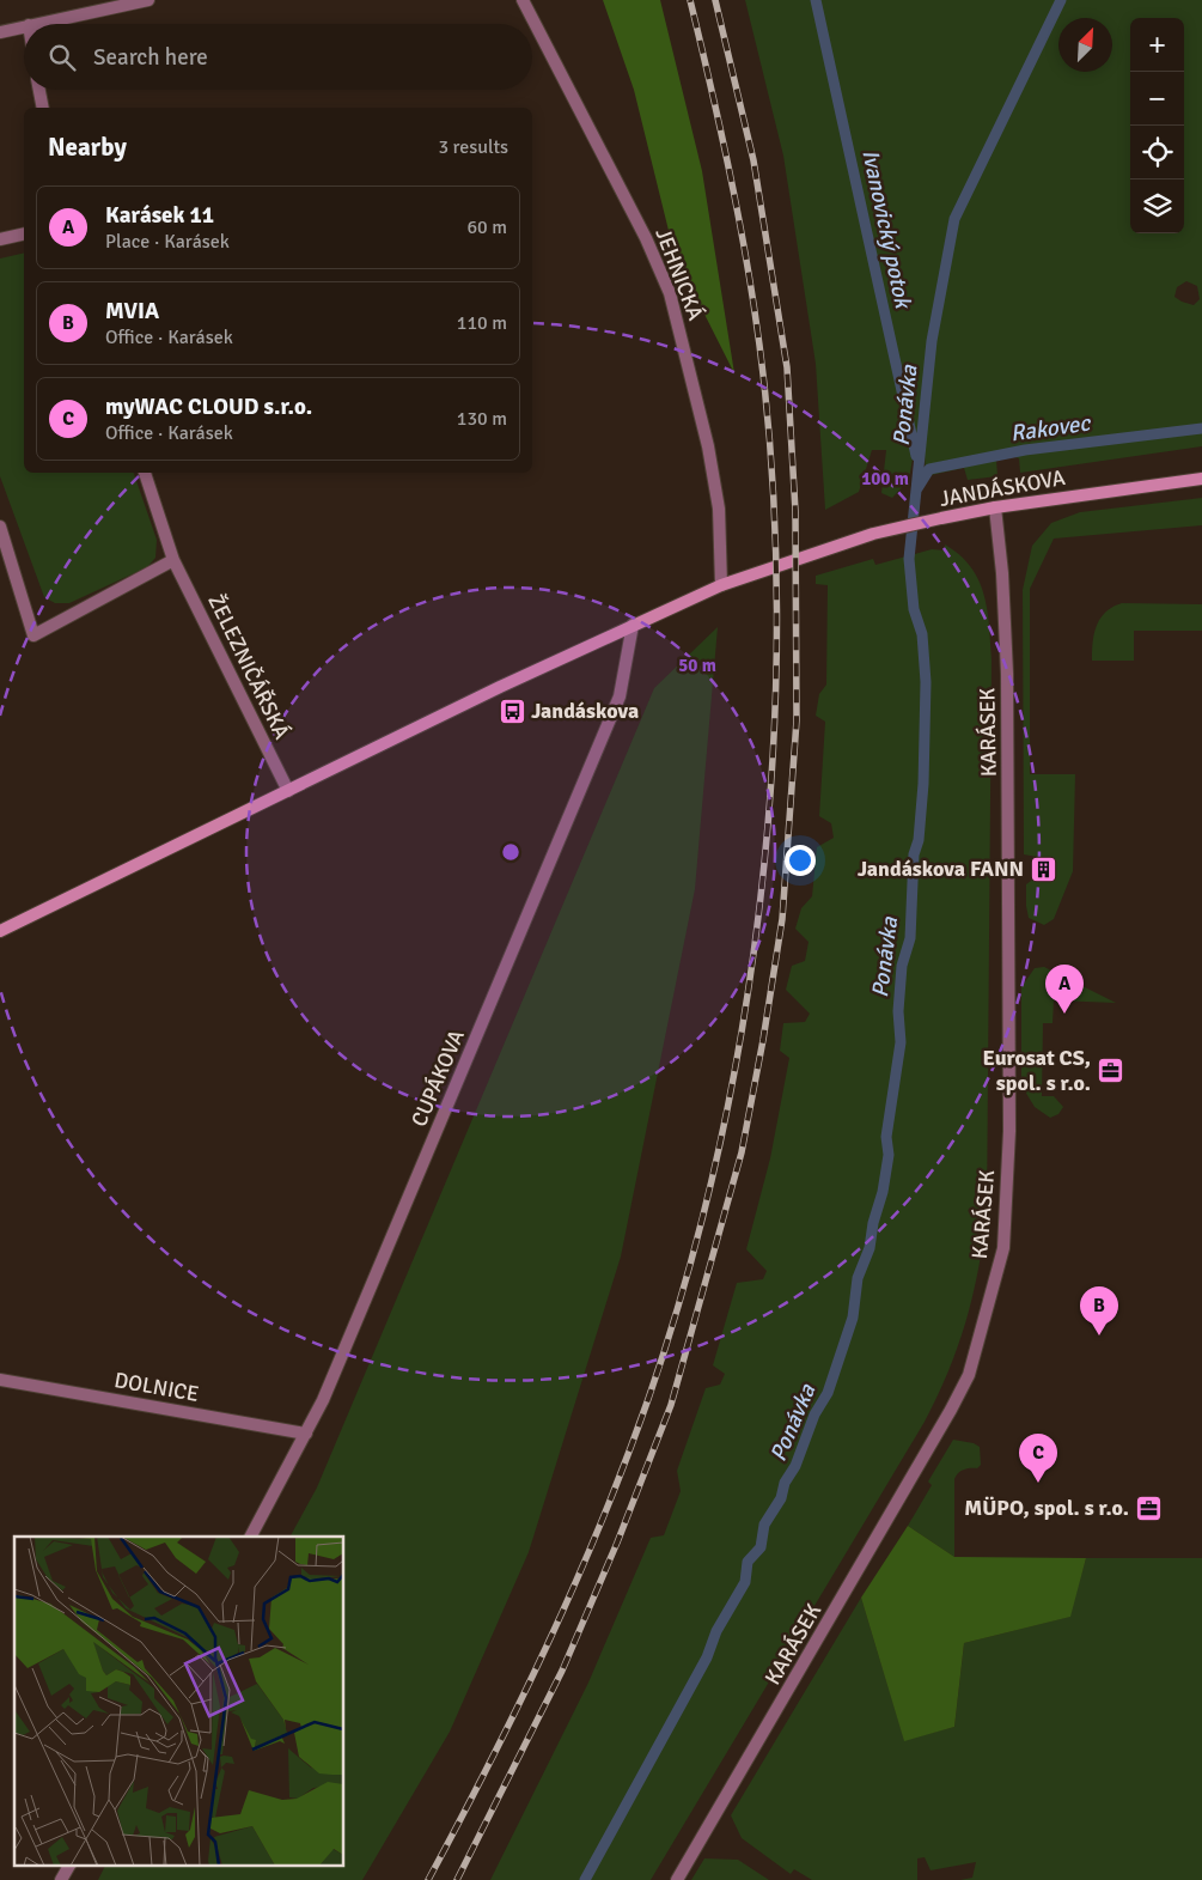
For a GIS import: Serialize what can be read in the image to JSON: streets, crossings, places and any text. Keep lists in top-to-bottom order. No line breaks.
{"streets":{"street":["JEHNICKÁ","JANDÁSKOVA","ŽELEZNIČÁŘSKÁ","KARÁSEK","CUPÁKOVA","DOLNICE"]},"crossings":[["JEHNICKÁ","JANDÁSKOVA"],["JANDÁSKOVA","ŽELEZNIČÁŘSKÁ"],["JANDÁSKOVA","KARÁSEK"],["JANDÁSKOVA","CUPÁKOVA"],["CUPÁKOVA","DOLNICE"]],"water":["Ivanovický potok","Ponávka","Rakovec"],"places":{"bus stop":["Jandáskova"],"building":["Jandáskova FANN"],"office":["Eurosat CS, spol. s r.o.","MÜPO, spol. s r.o."]},"north":"top right","page":{"map_buttons":["+","−"],"search":"Search here","heading":["Nearby","3 results"],"list":[{"mark":"A","name":"Karásek 11","note":"Place · Karásek","value":"60 m"},{"mark":"B","name":"MVIA","note":"Office · Karásek","value":"110 m"},{"mark":"C","name":"myWAC CLOUD s.r.o.","note":"Office · Karásek","value":"130 m"}],"pins":["A","B","C"]},"rings":["100 m","50 m"]}
